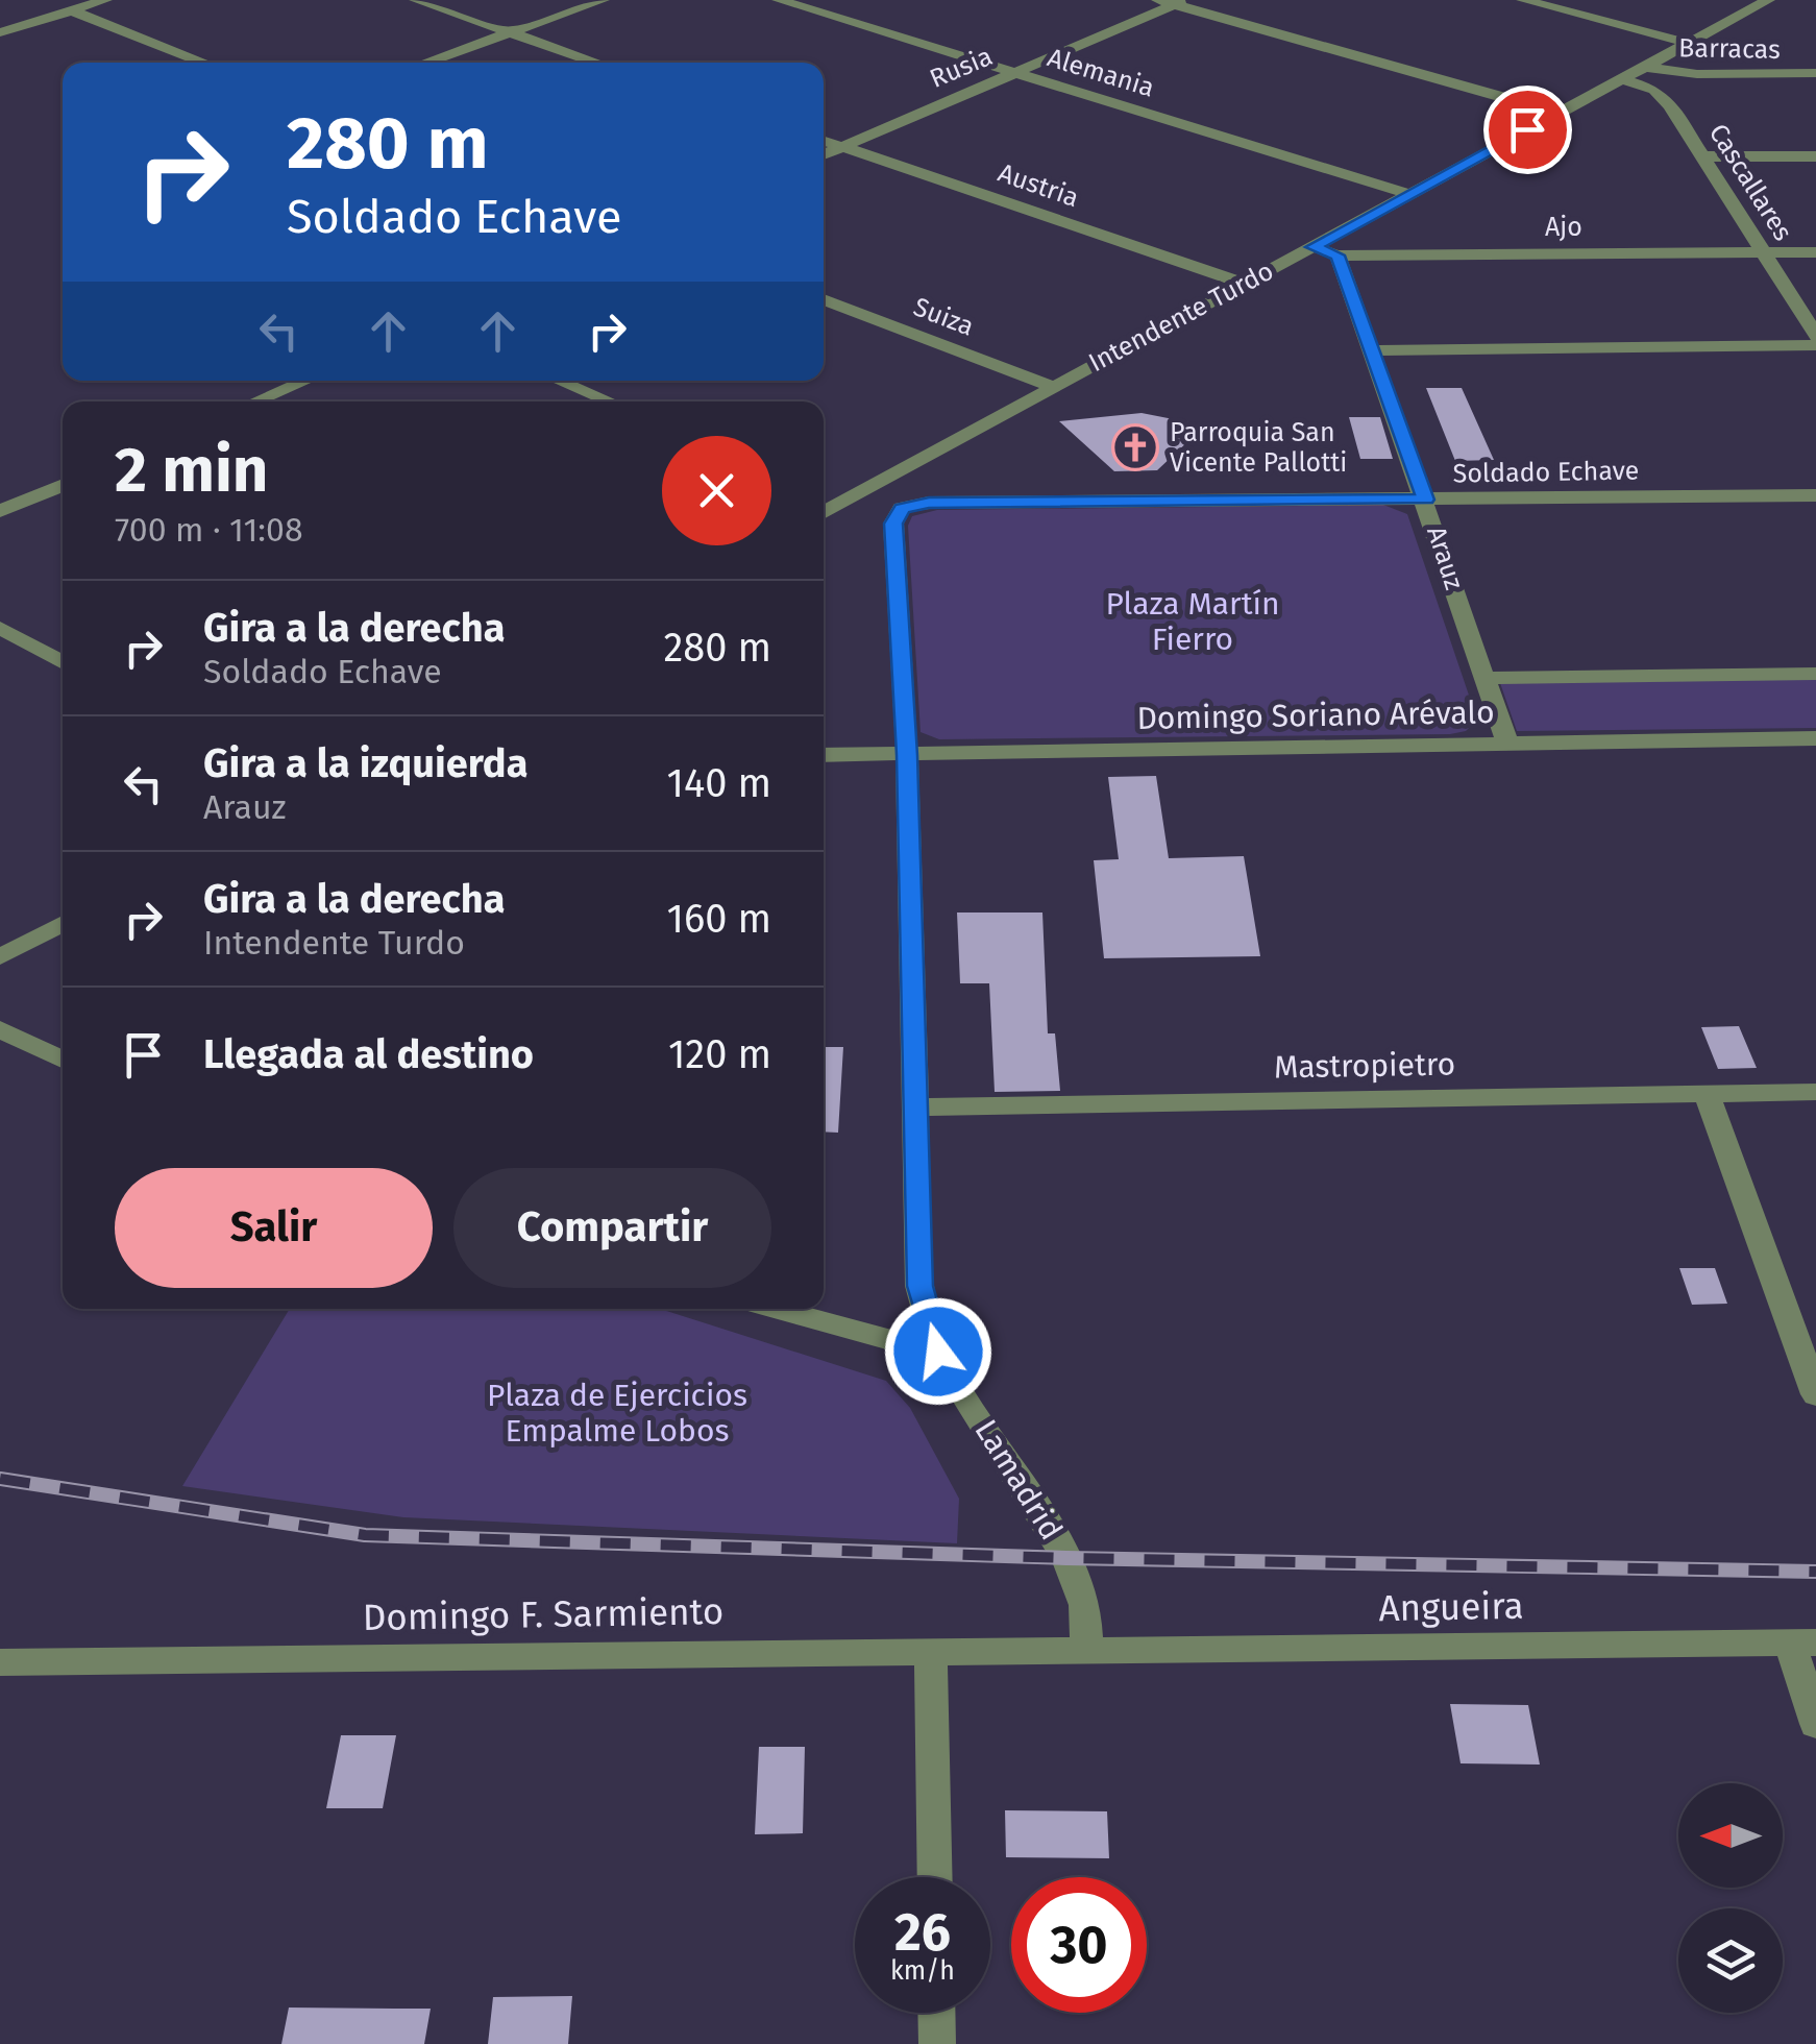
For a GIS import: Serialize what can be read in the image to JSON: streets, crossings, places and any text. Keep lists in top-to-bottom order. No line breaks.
{"streets":{"street":["Barracas","Rusia","Alemania","Cascallares","Austria","Ajo","Suiza","Intendente Turdo","Soldado Echave","Arauz","Domingo Soriano Arévalo","Mastropietro","Lamadrid","Angueira","Domingo F. Sarmiento"]},"crossings":[["Barracas","Intendente Turdo"],["Rusia","Alemania"],["Rusia","Austria"],["Alemania","Intendente Turdo"],["Cascallares","Ajo"],["Cascallares","Intendente Turdo"],["Austria","Intendente Turdo"],["Ajo","Intendente Turdo"],["Ajo","Arauz"],["Suiza","Intendente Turdo"],["Soldado Echave","Arauz"],["Soldado Echave","Lamadrid"],["Arauz","Domingo Soriano Arévalo"],["Domingo Soriano Arévalo","Lamadrid"],["Mastropietro","Lamadrid"],["Lamadrid","Angueira"],["Lamadrid","Domingo F. Sarmiento"],["Angueira","Domingo F. Sarmiento"]],"parks":["Plaza Martín Fierro","Plaza de Ejercicios Empalme Lobos"],"places":{"church":["Parroquia San Vicente Pallotti"]},"north":"left","page":{"turn":["280 m","Soldado Echave"],"heading":["2 min","700 m · 11:08"],"list":[{"name":"Gira a la derecha","note":"Soldado Echave","value":"280 m"},{"name":"Gira a la izquierda","note":"Arauz","value":"140 m"},{"name":"Gira a la derecha","note":"Intendente Turdo","value":"160 m"},{"name":"Llegada al destino","value":"120 m"}],"buttons":["Salir","Compartir"],"speed":"26 km/h","limit":"30"}}
